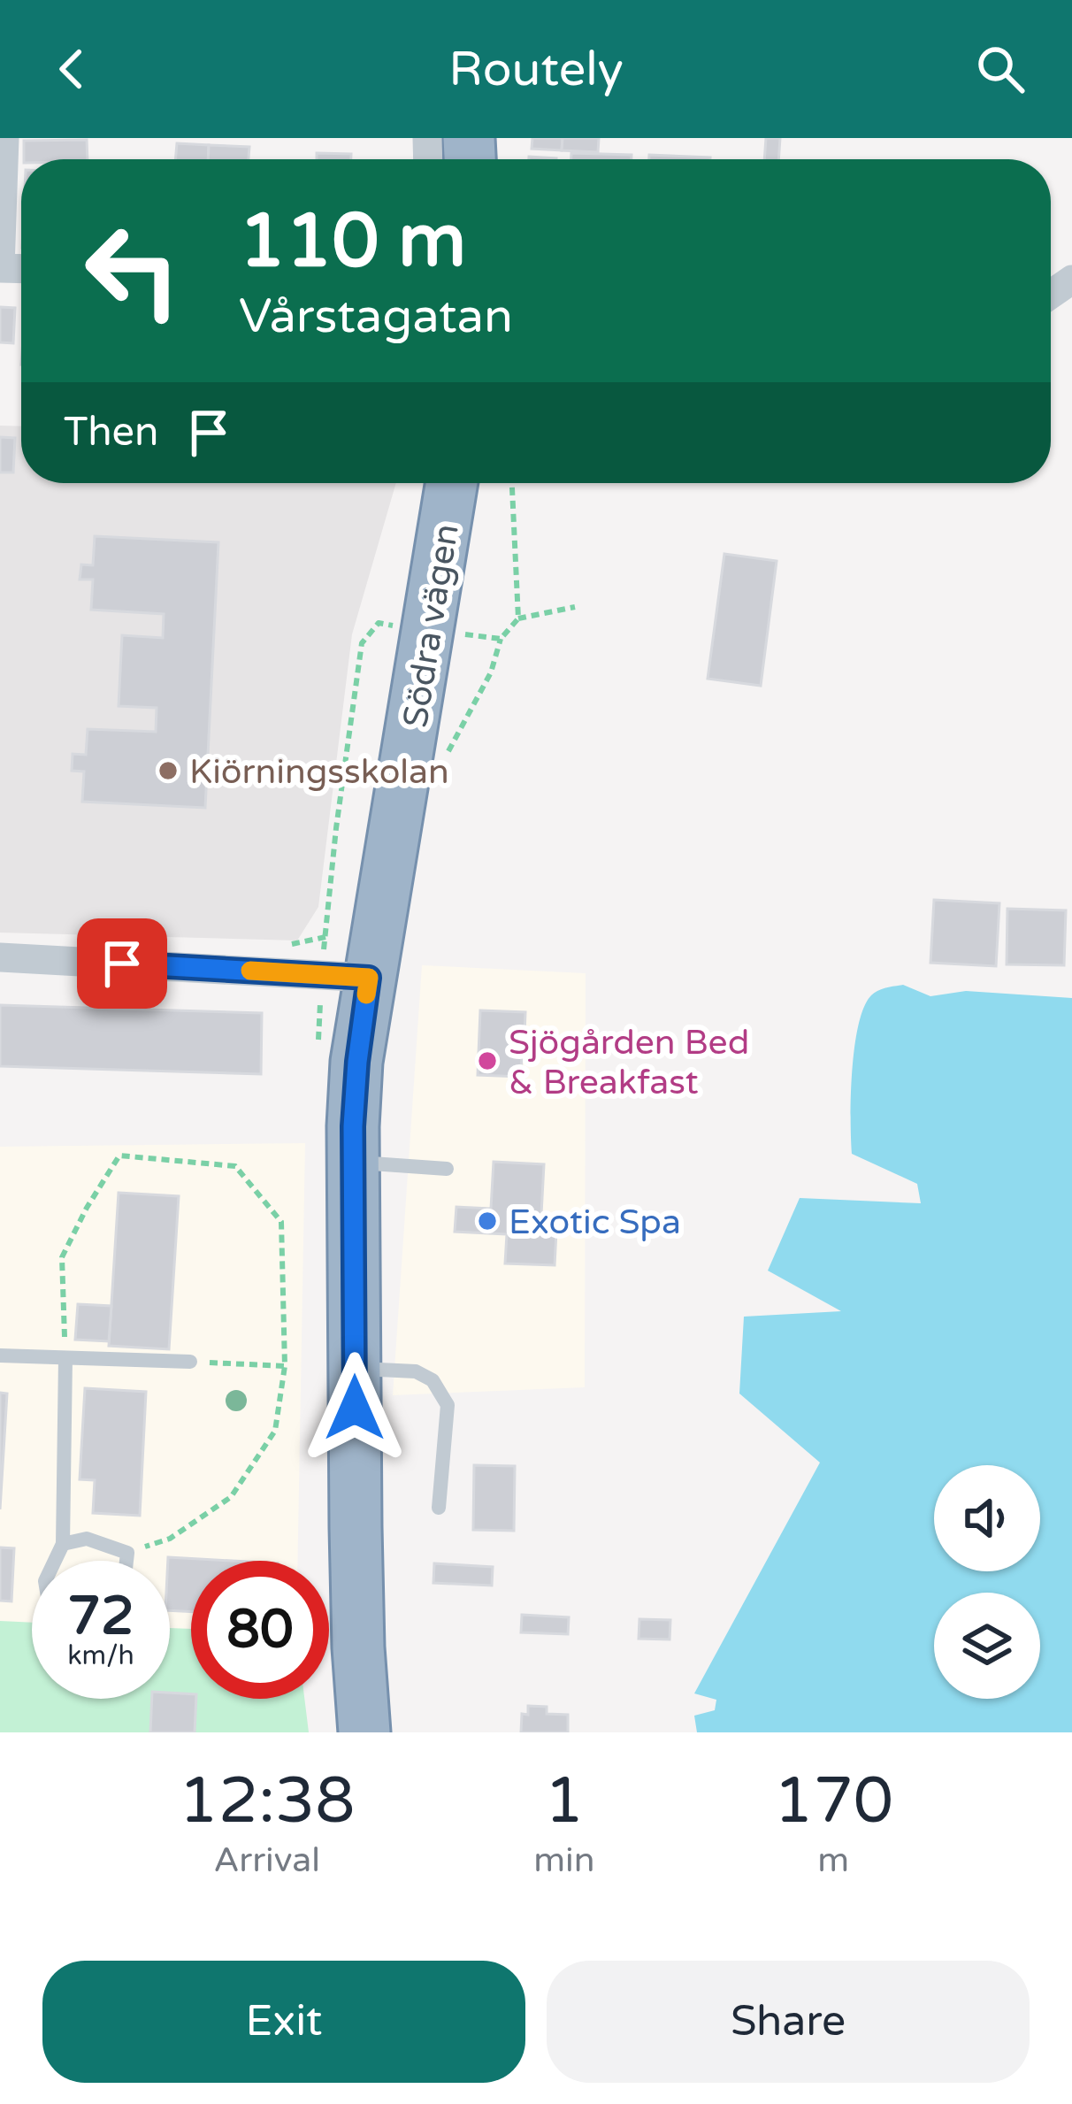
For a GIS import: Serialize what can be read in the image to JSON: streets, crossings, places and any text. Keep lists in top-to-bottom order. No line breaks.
{"streets":{"highway":["Södra vägen"]},"places":["Kiörningsskolan","Sjögården Bed & Breakfast","Exotic Spa"],"page":{"header":"Routely","turn":["110 m","Vårstagatan"],"then":"Then","speed":"72 km/h","limit":"80","eta":["12:38","Arrival","1","min","170","m"],"buttons":["Exit","Share"]}}
